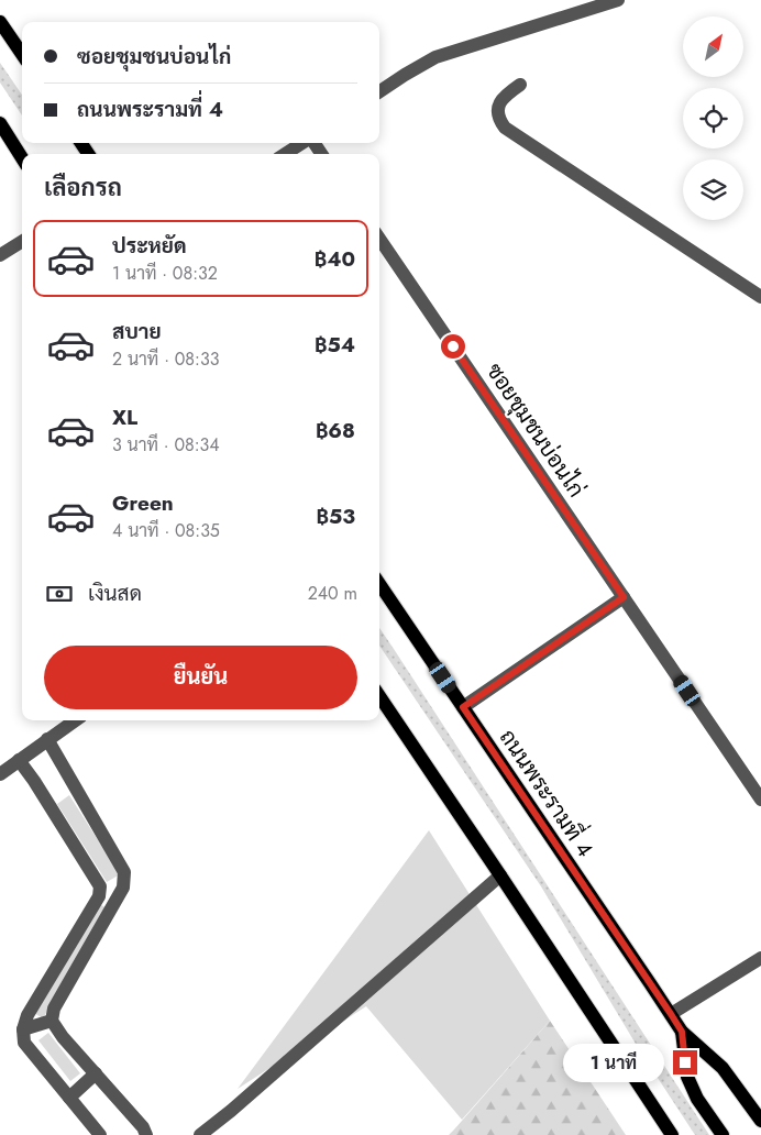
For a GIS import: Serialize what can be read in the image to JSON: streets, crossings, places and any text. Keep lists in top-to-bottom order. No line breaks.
{"streets":{"main road":["ถนนพระรามที่ 4"],"street":["ซอยชุมชนบ่อนไก่"]},"north":"top right","page":{"banner":["ซอยชุมชนบ่อนไก่","ถนนพระรามที่ 4"],"heading":"เลือกรถ","list":[{"name":"ประหยัด","note":"1 นาที · 08:32","value":"฿40"},{"name":"สบาย","note":"2 นาที · 08:33","value":"฿54"},{"name":"XL","note":"3 นาที · 08:34","value":"฿68"},{"name":"Green","note":"4 นาที · 08:35","value":"฿53"}],"pay":["เงินสด","240 m"],"buttons":"ยืนยัน","bubble":"1 นาที"}}
